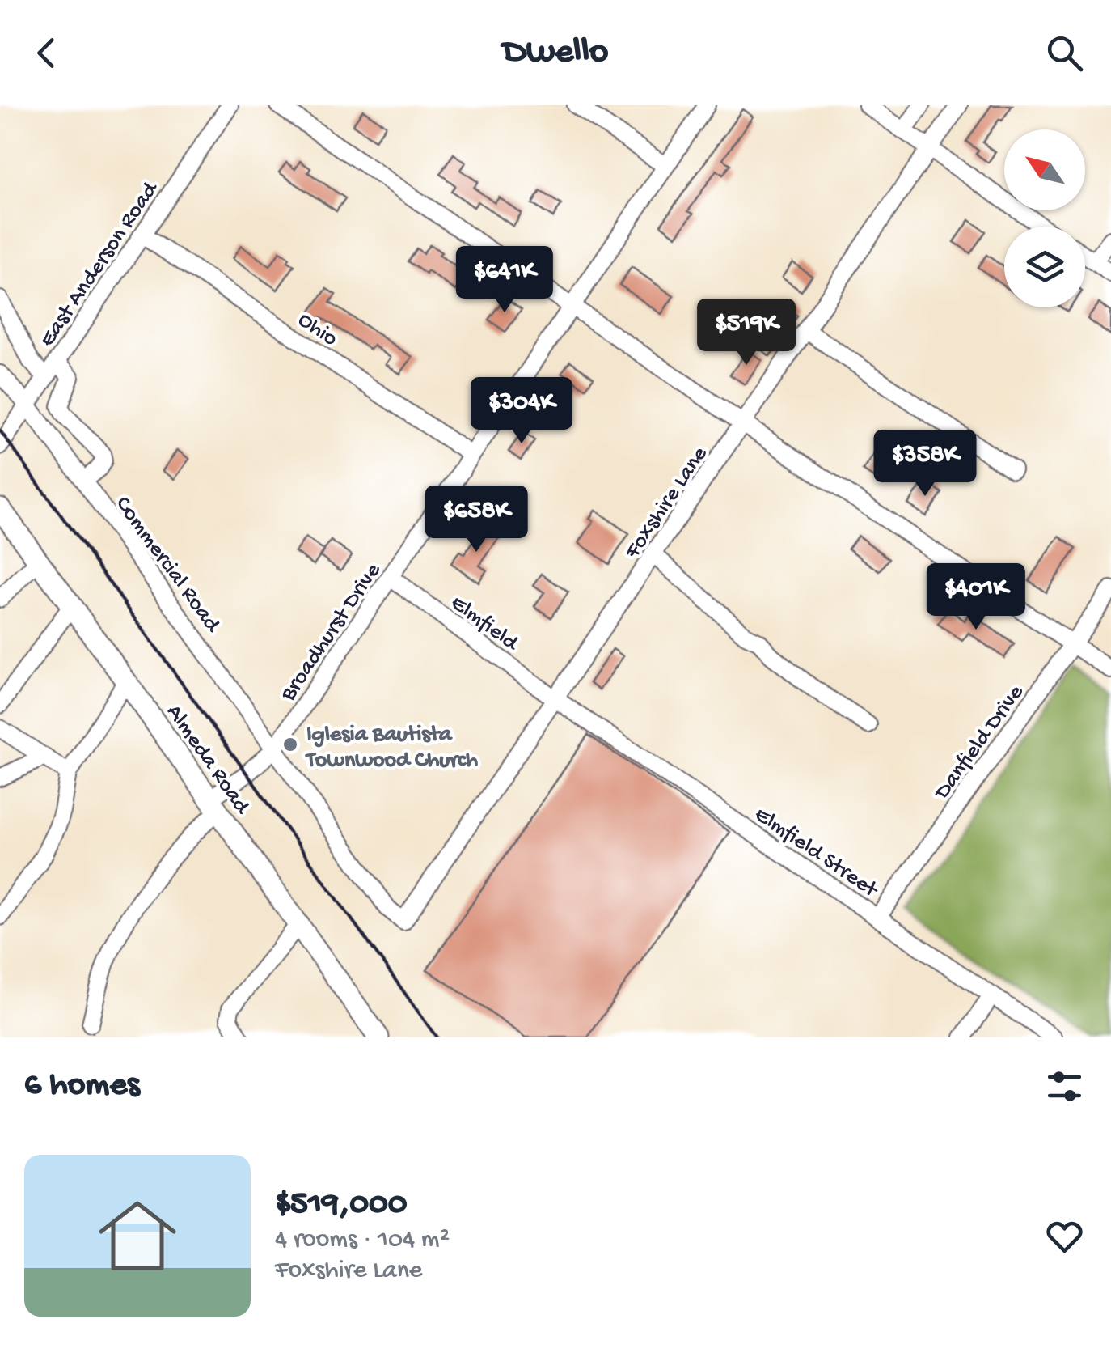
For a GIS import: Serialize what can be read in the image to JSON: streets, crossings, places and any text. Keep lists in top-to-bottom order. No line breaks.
{"streets":{"main road":["Almeda Road"],"street":["East Anderson Road","Ohio","Foxshire Lane","Commercial Road","Elmfield","Broadhurst Drive","Danfield Drive","Elmfield Street"]},"crossings":[["East Anderson Road","Ohio"],["East Anderson Road","Commercial Road"],["Ohio","Broadhurst Drive"],["Foxshire Lane","Commercial Road"],["Foxshire Lane","Elmfield"],["Foxshire Lane","Elmfield Street"],["Commercial Road","Broadhurst Drive"],["Elmfield","Broadhurst Drive"],["Elmfield","Elmfield Street"],["Broadhurst Drive","Almeda Road"],["Danfield Drive","Elmfield Street"]],"places":["Iglesia Bautista Townwood Church"],"north":"top left","page":{"header":"Dwello","price":["$641K","$519K","$304K","$358K","$658K","$401K"],"heading":"6 homes","list":[{"name":"$519,000","note":"4 rooms · 104 m² · Foxshire Lane"}]}}
